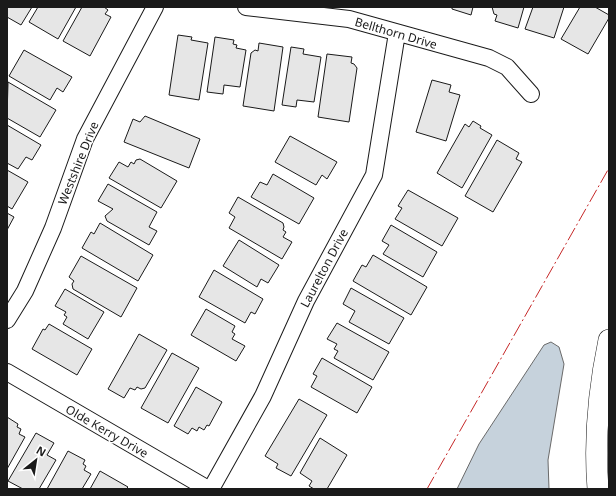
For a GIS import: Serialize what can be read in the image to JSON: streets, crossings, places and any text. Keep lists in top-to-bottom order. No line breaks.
{"streets":{"street":["Bellthorn Drive","Westshire Drive","Laurelton Drive","Olde Kerry Drive"]},"crossings":[["Bellthorn Drive","Laurelton Drive"]],"north":"top right"}
